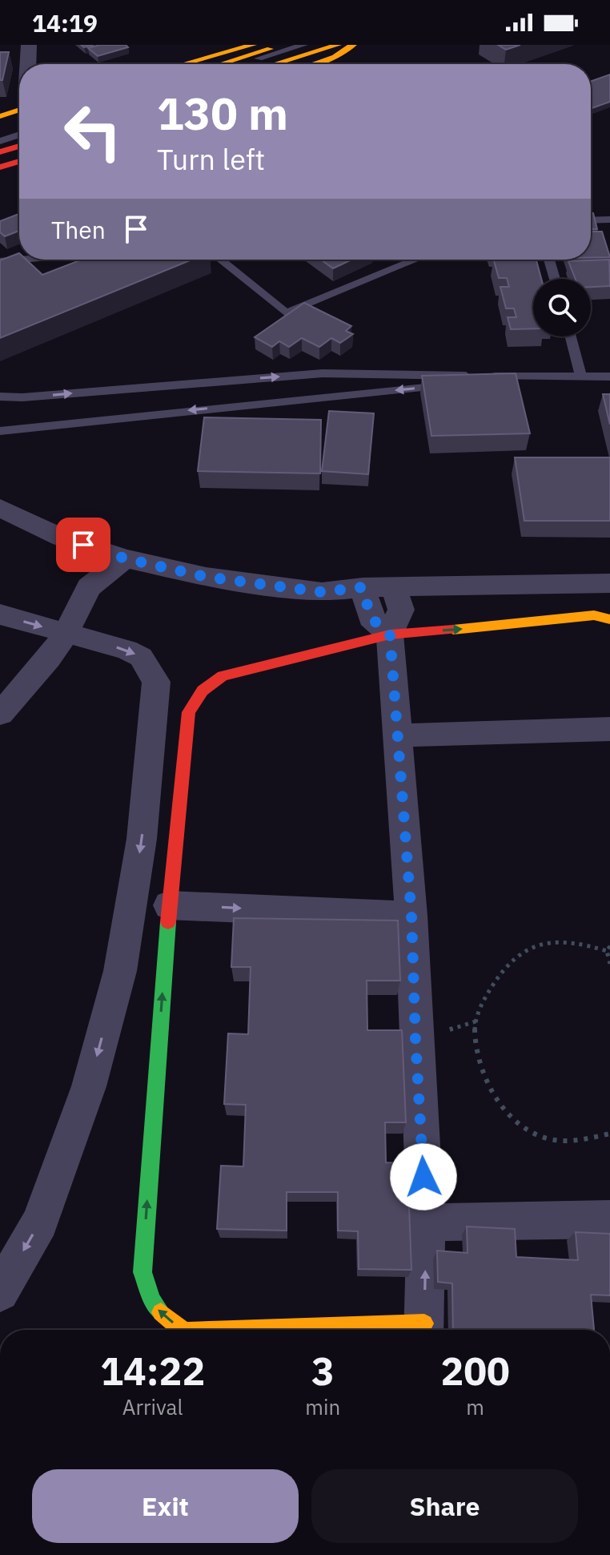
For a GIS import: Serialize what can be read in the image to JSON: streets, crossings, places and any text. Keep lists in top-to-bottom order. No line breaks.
{"page":{"status":"14:19","turn":["130 m","Turn left"],"then":"Then","eta":["14:22","Arrival","3","min","200","m"],"buttons":["Exit","Share"]}}
